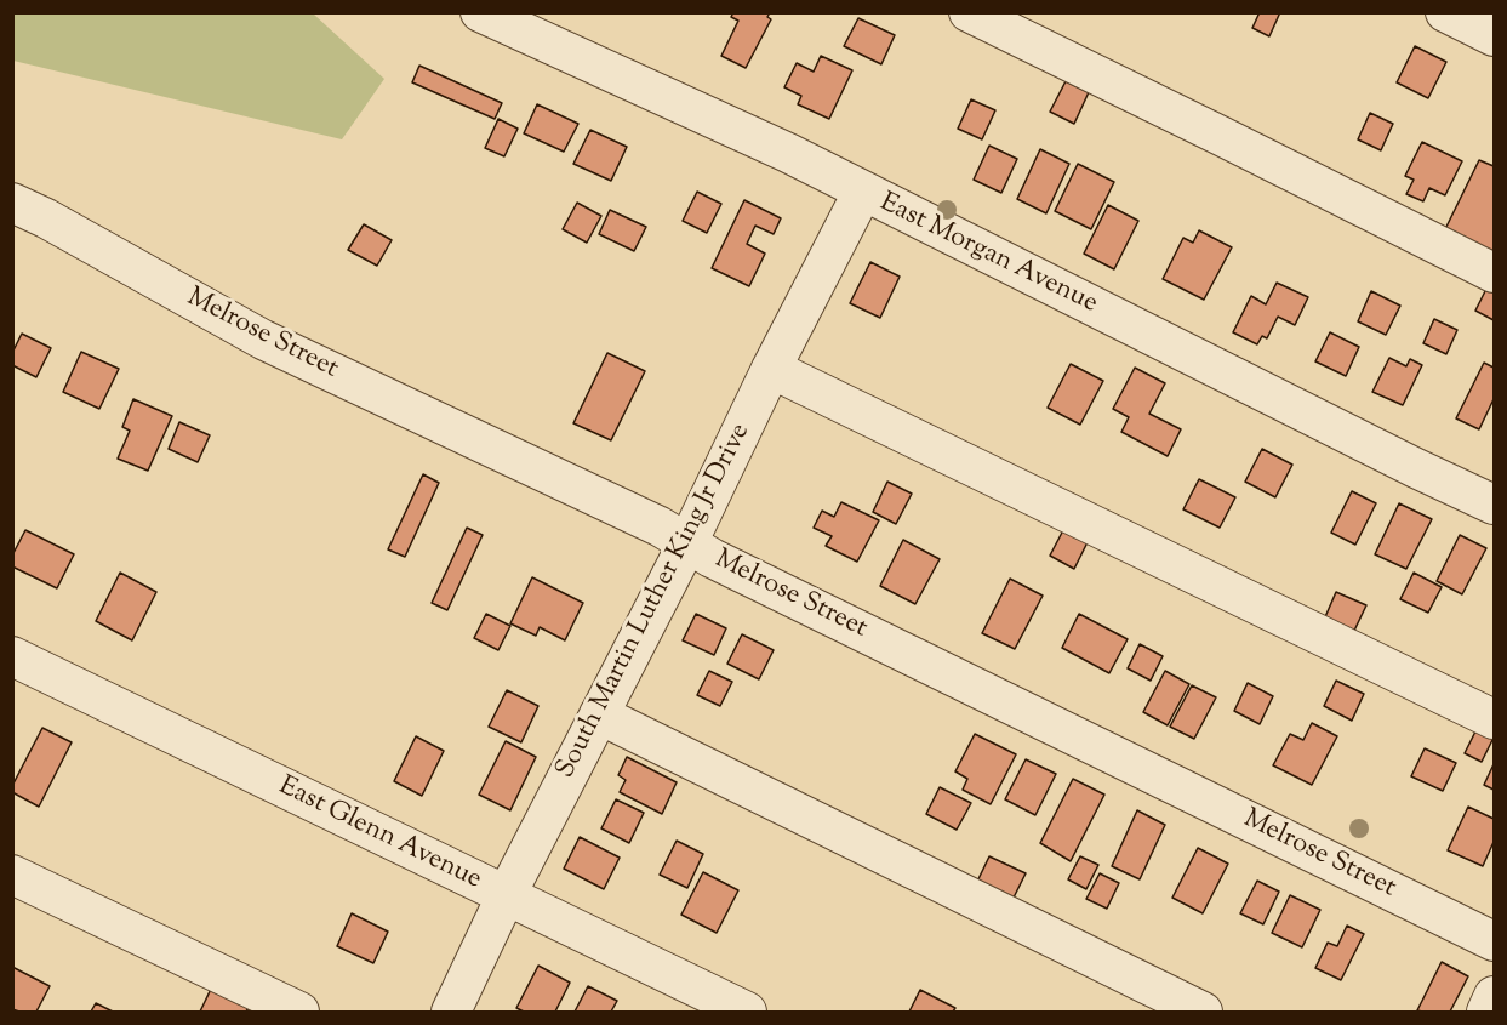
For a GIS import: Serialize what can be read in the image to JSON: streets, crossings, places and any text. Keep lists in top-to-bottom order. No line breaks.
{"streets":{"street":["East Morgan Avenue","Melrose Street","South Martin Luther King Jr Drive","East Glenn Avenue"]},"crossings":[["East Morgan Avenue","South Martin Luther King Jr Drive"],["Melrose Street","South Martin Luther King Jr Drive"],["South Martin Luther King Jr Drive","East Glenn Avenue"]]}
